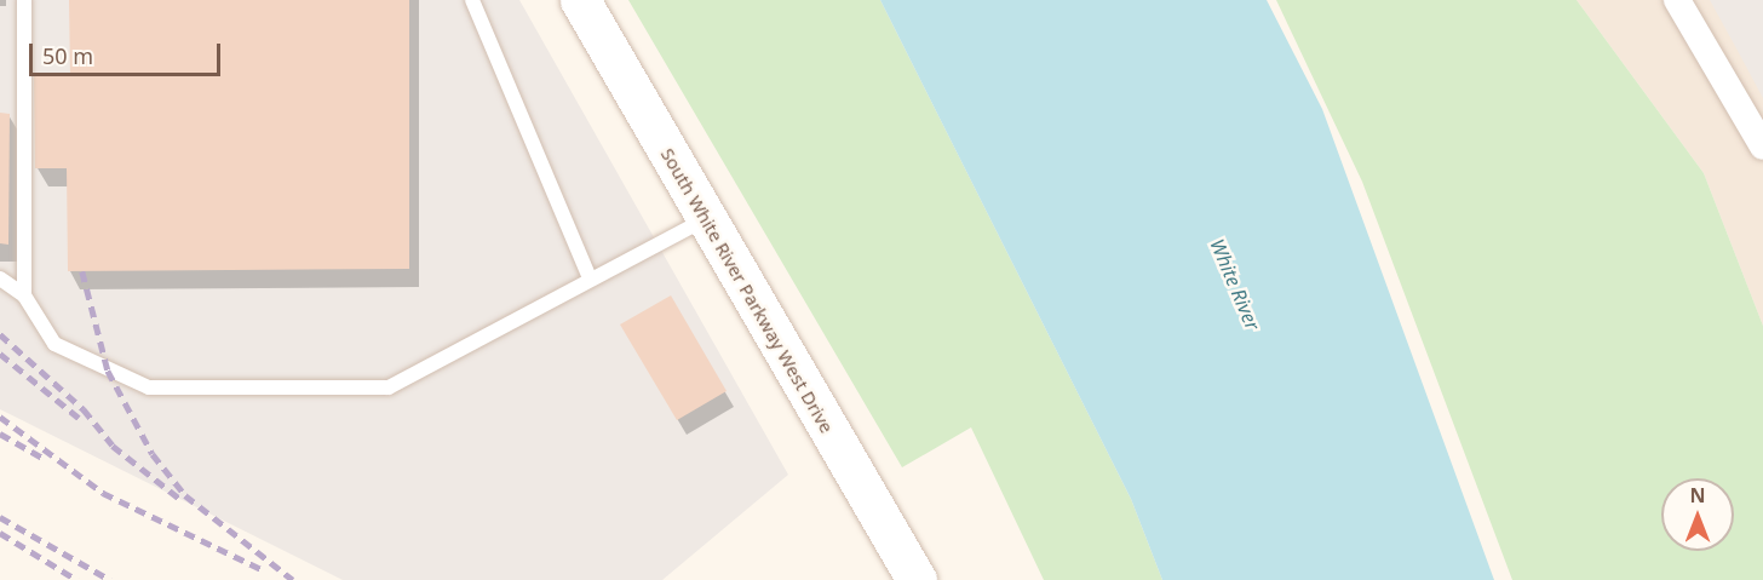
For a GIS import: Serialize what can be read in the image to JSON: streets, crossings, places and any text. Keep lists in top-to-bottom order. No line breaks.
{"streets":{"street":["South White River Parkway West Drive"]},"water":["White River"],"scale_bar":"50 m","north":"top"}
